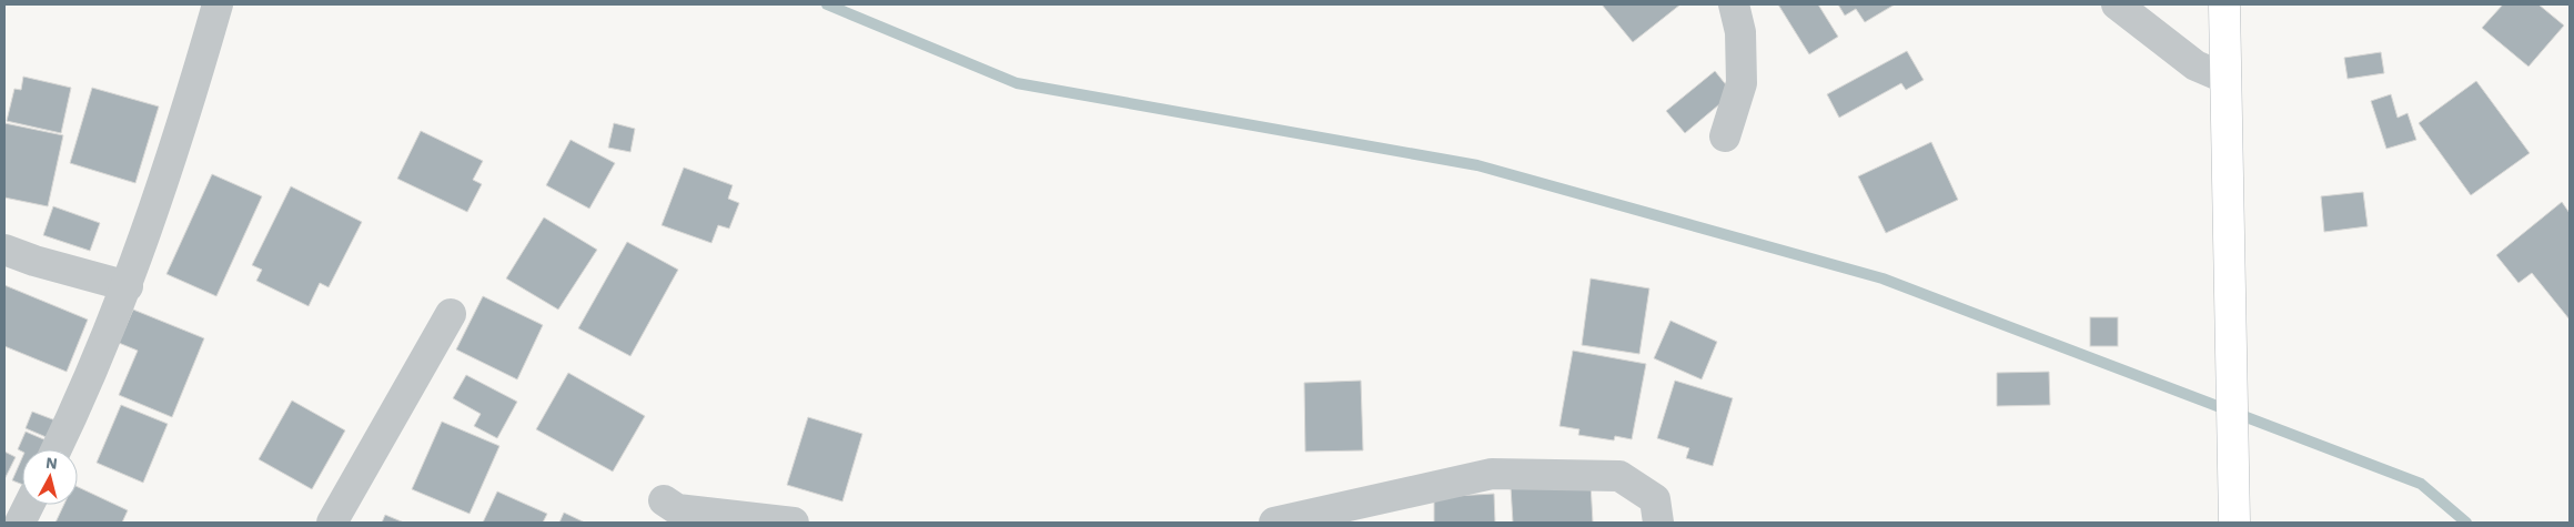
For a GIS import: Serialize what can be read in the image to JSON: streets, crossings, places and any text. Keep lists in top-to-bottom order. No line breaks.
{"north":"top"}
